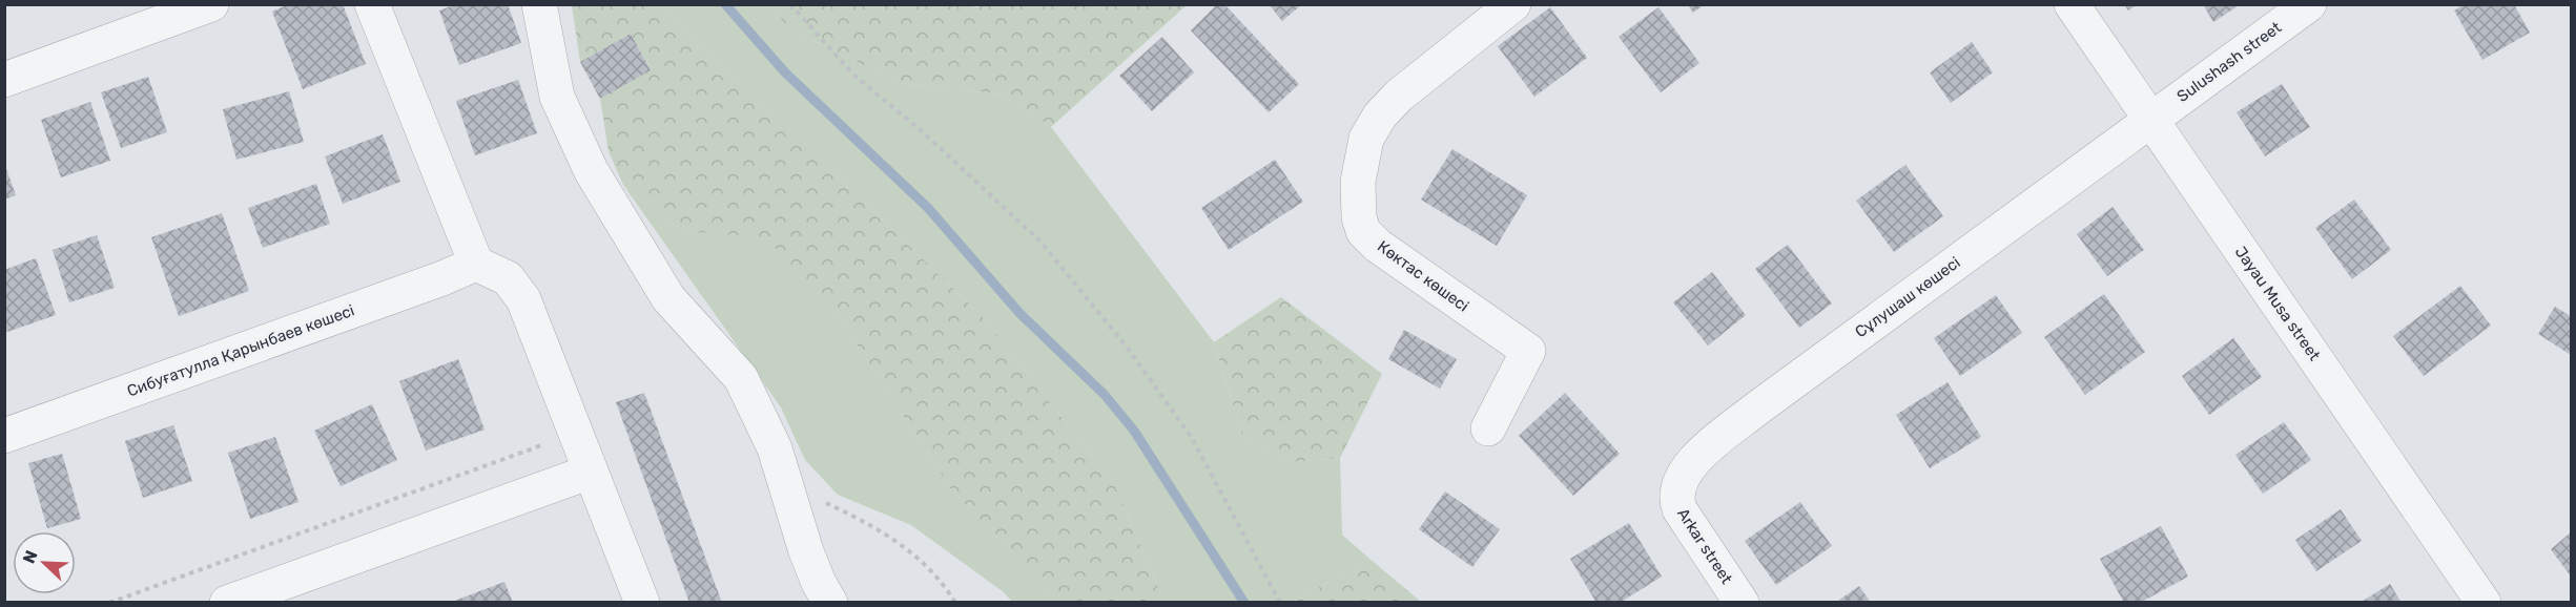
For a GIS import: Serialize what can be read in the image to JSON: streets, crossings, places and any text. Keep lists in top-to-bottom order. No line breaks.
{"streets":{"street":["Sulushash street","Көктас көшесі","Сұлушаш көшесі","Jayau Musa street","Сибуғатулла Қарынбаев көшесі","Arkar street"]},"crossings":[["Sulushash street","Сұлушаш көшесі"],["Sulushash street","Jayau Musa street"],["Сұлушаш көшесі","Jayau Musa street"],["Сұлушаш көшесі","Arkar street"]],"north":"top left"}
